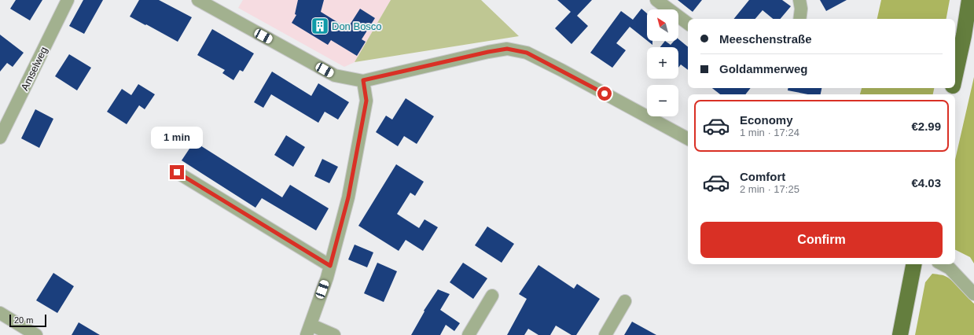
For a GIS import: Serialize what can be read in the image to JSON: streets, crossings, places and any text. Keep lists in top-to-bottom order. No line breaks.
{"streets":{"street":["Amselweg"]},"places":{"building":["Don Bosco"]},"scale_bar":"20 m","north":"top left","page":{"map_buttons":["+","−"],"banner":["Meeschenstraße","Goldammerweg"],"list":[{"name":"Economy","note":"1 min · 17:24","value":"€2.99"},{"name":"Comfort","note":"2 min · 17:25","value":"€4.03"}],"bubble":"1 min","buttons":"Confirm","scale":"20 m"}}
